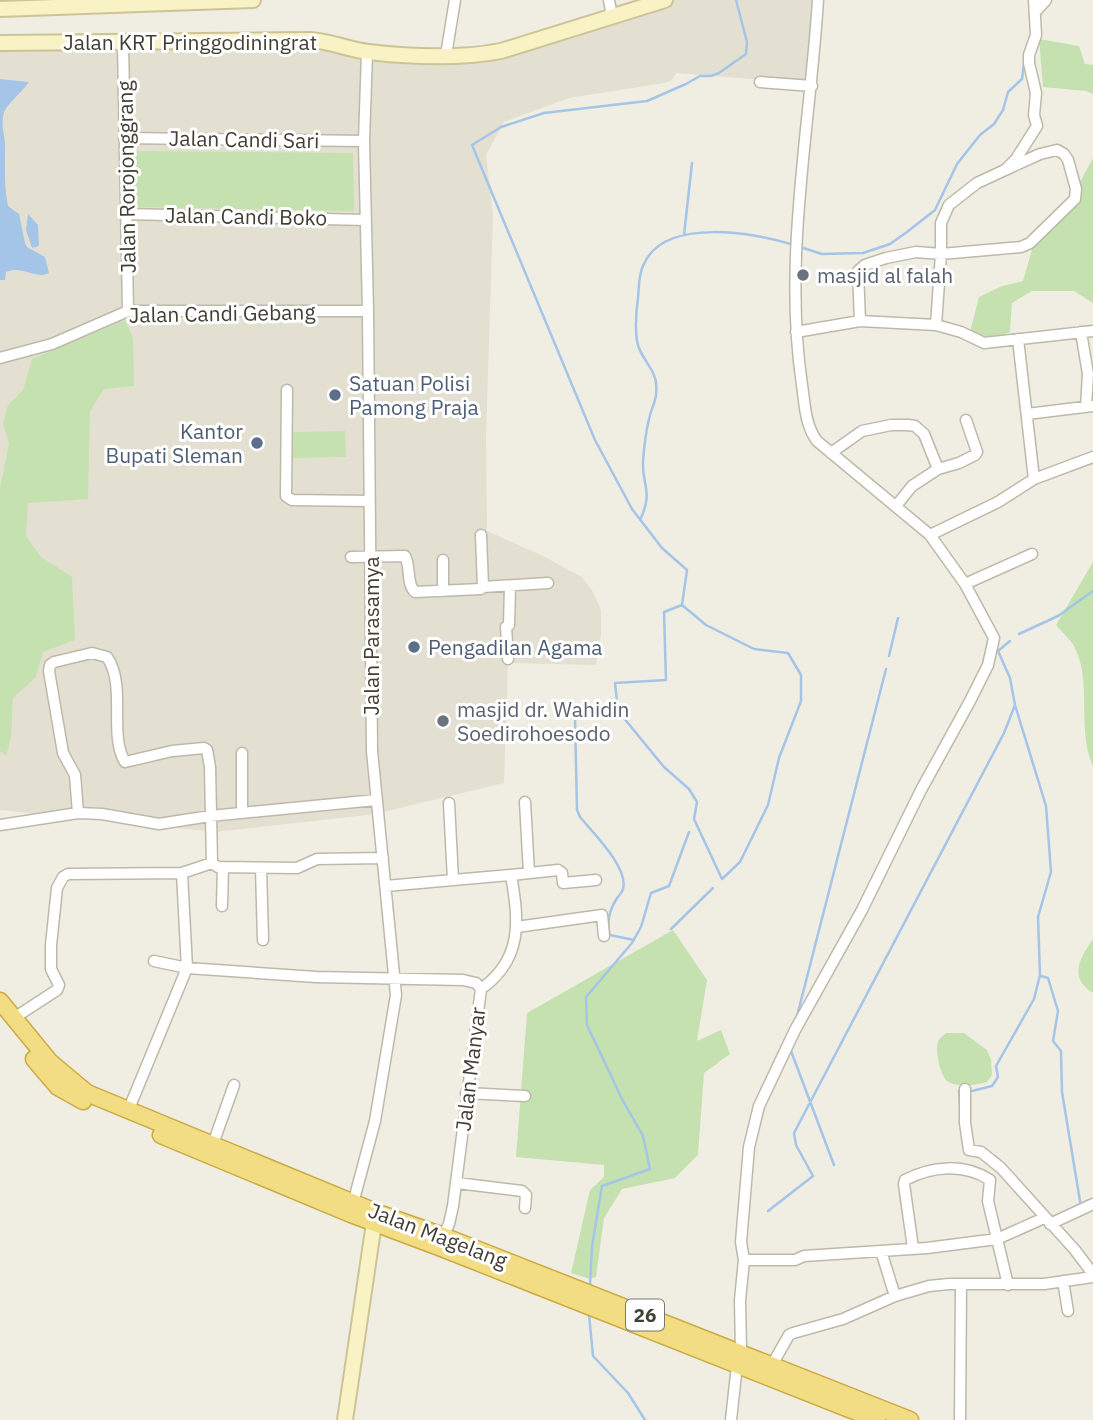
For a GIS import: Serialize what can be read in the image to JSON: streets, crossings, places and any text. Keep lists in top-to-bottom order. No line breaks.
{"streets":{"highway":["Jalan Magelang","26"],"main road":["Jalan KRT Pringgodiningrat"],"street":["Jalan Candi Sari","Jalan Rorojonggrang","Jalan Candi Boko","Jalan Candi Gebang","Jalan Parasamya","Jalan Manyar"]},"crossings":[["Jalan KRT Pringgodiningrat","Jalan Rorojonggrang"],["Jalan KRT Pringgodiningrat","Jalan Parasamya"],["Jalan Candi Sari","Jalan Rorojonggrang"],["Jalan Candi Sari","Jalan Parasamya"],["Jalan Rorojonggrang","Jalan Candi Boko"],["Jalan Rorojonggrang","Jalan Candi Gebang"],["Jalan Candi Boko","Jalan Parasamya"],["Jalan Candi Gebang","Jalan Parasamya"],["Jalan Parasamya","Jalan Manyar"],["Jalan Parasamya","Jalan Magelang"],["Jalan Manyar","Jalan Magelang"]],"places":["masjid al falah","Satuan Polisi Pamong Praja","Kantor Bupati Sleman","Pengadilan Agama","masjid dr. Wahidin Soedirohoesodo"]}
